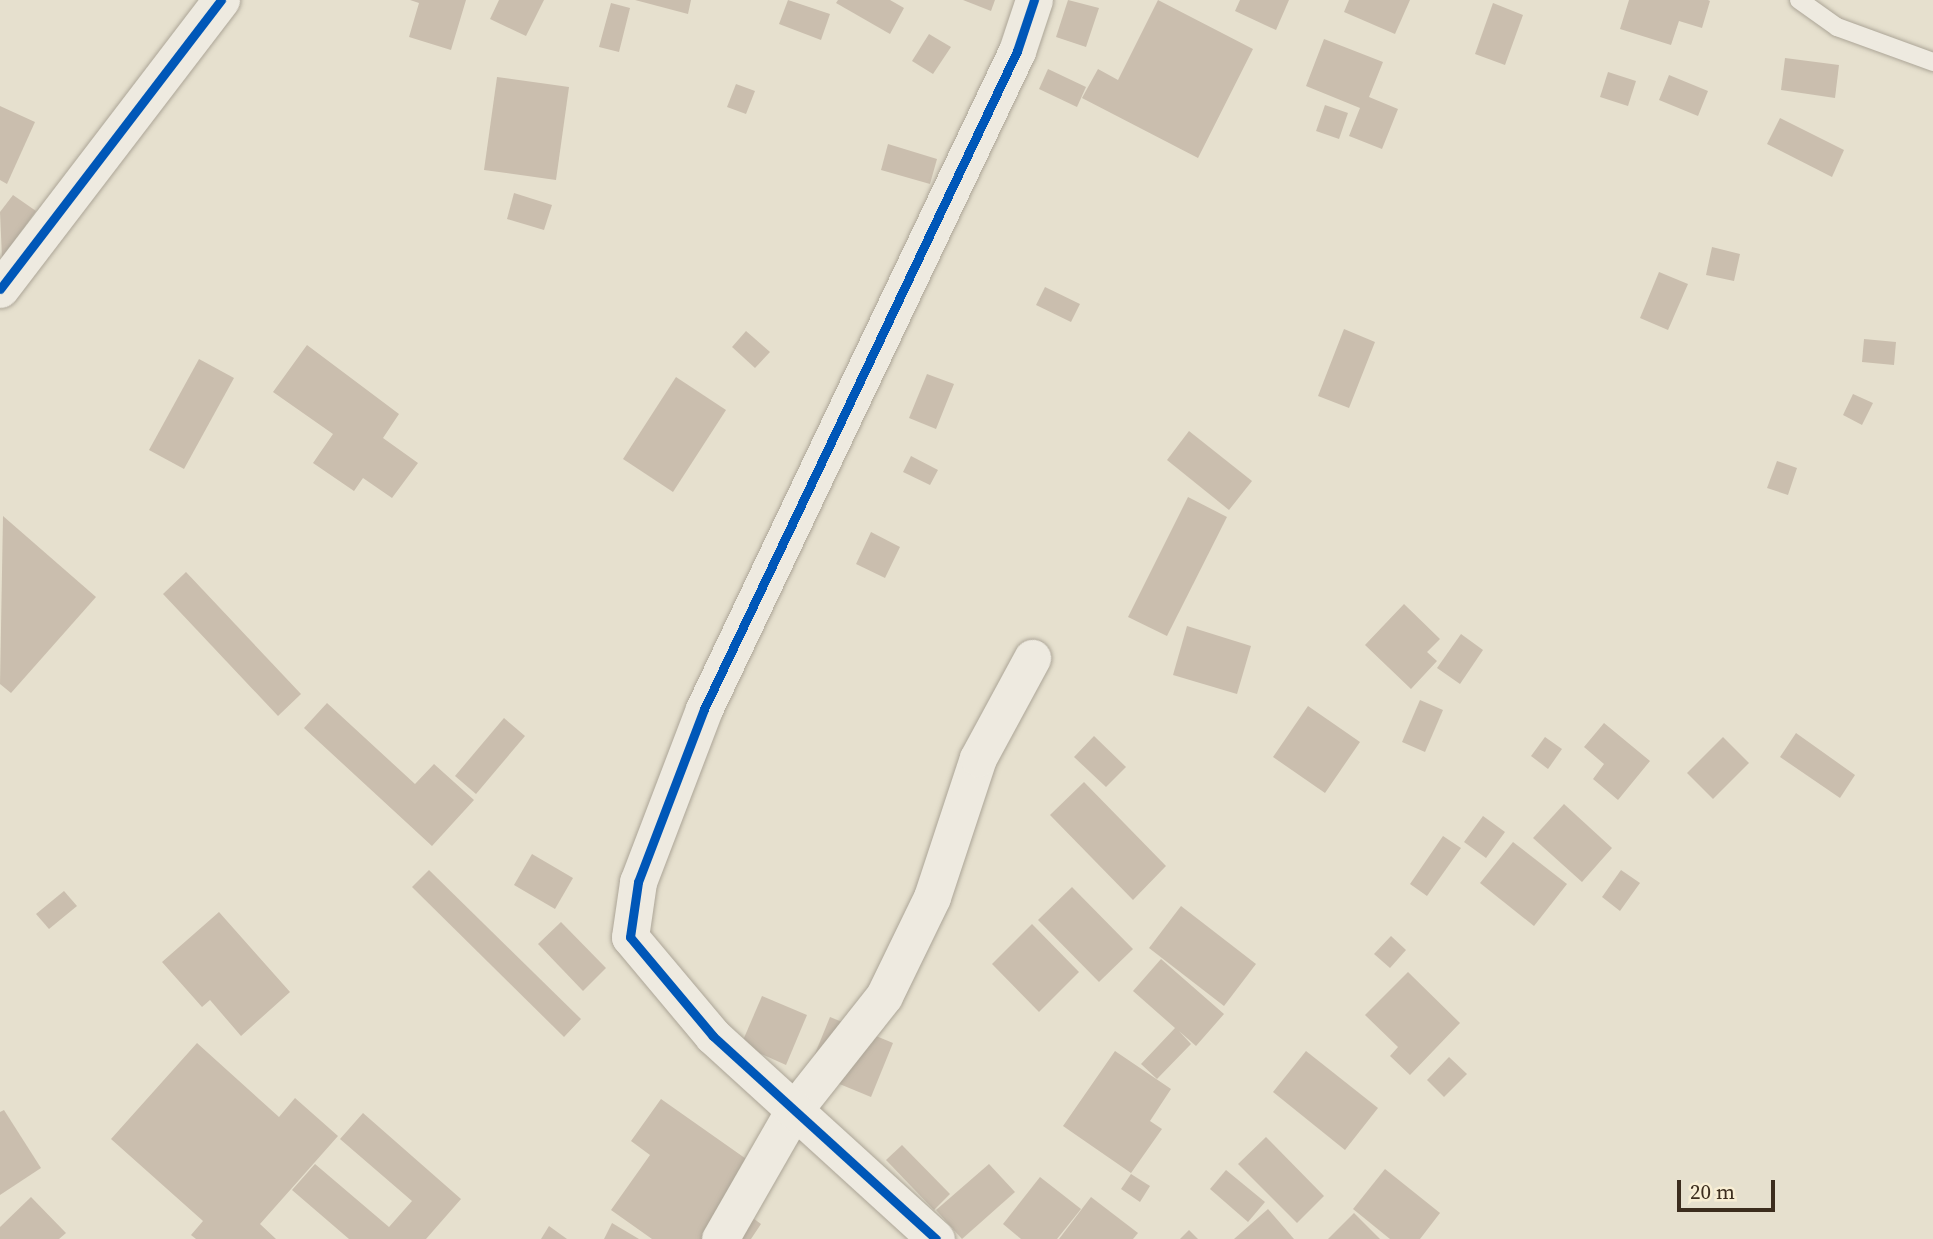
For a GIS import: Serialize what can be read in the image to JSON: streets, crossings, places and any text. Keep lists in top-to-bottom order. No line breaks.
{"scale_bar":"20 m"}
